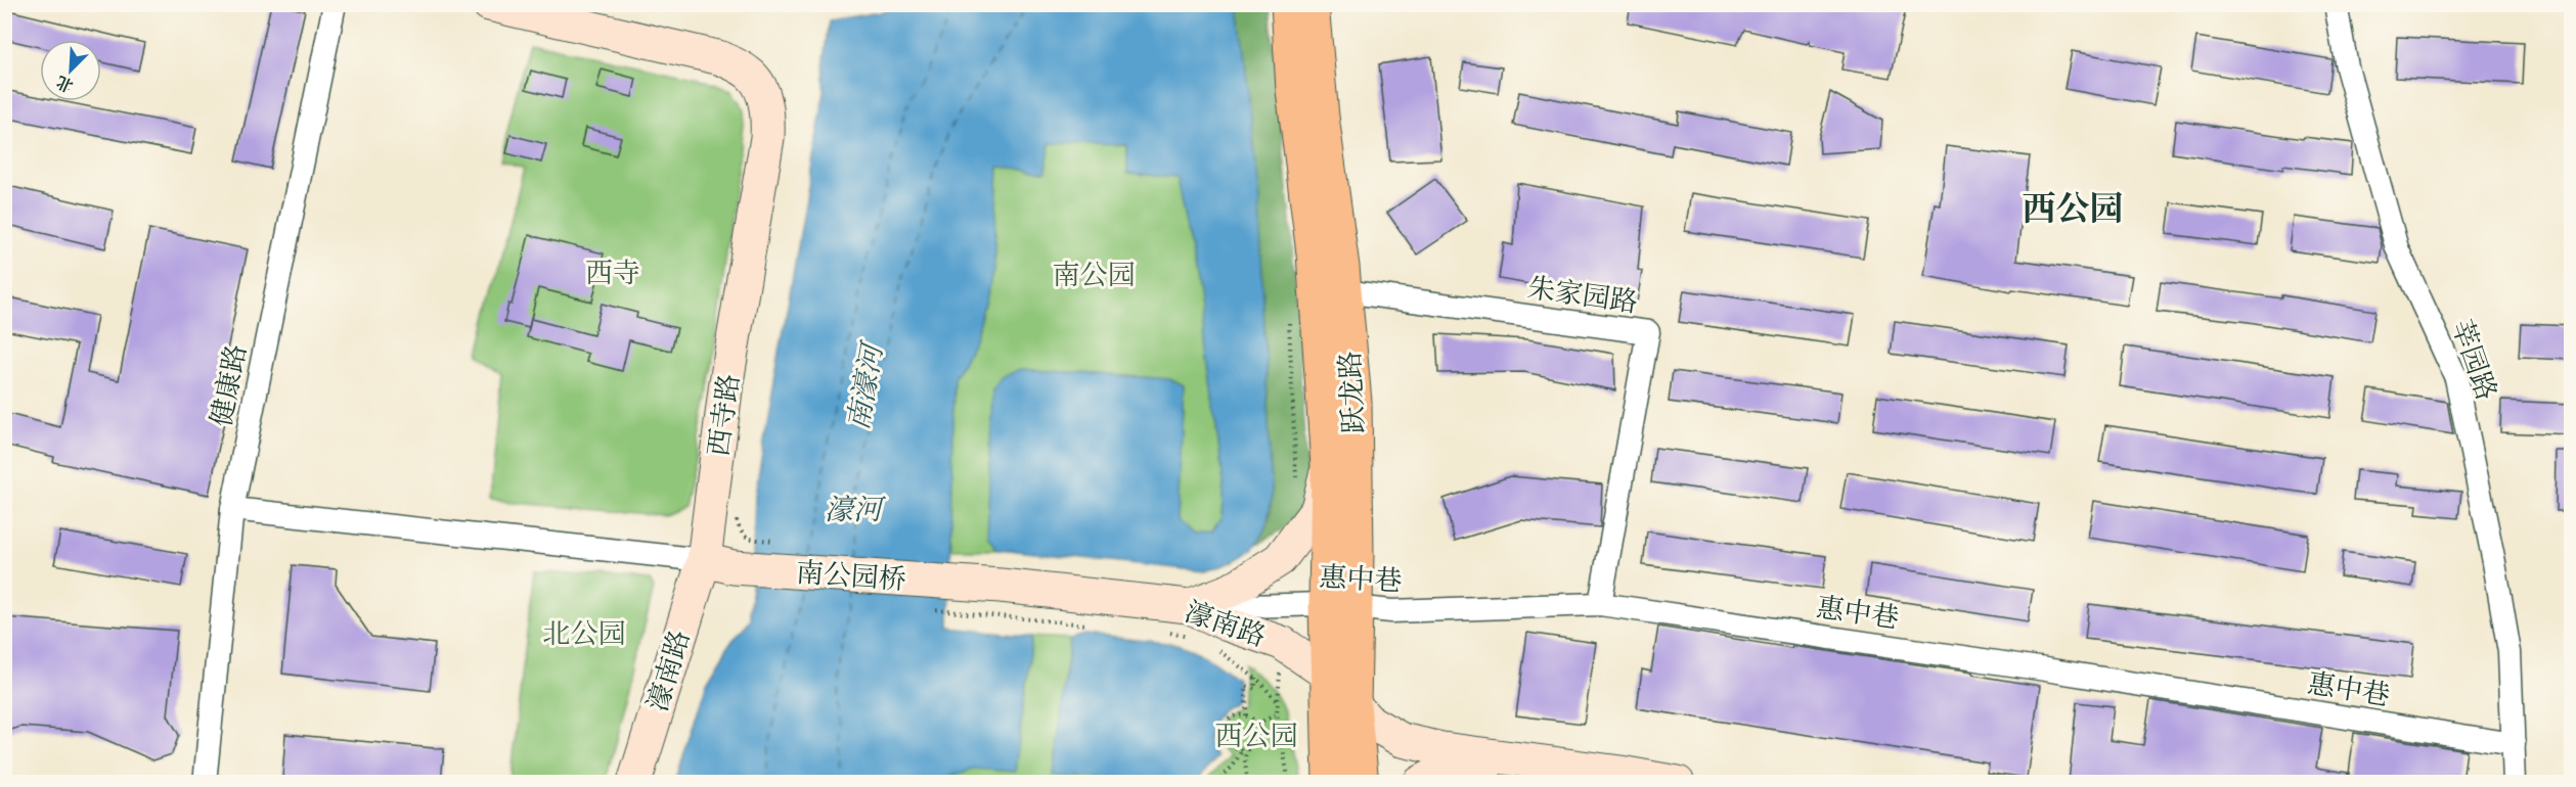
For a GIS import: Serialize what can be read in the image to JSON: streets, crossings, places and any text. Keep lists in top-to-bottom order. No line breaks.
{"streets":{"main road":["跃龙路"],"street":["朱家园路","莘园路","健康路","西寺路","南公园桥","惠中巷","濠南路"]},"crossings":[["朱家园路","跃龙路"],["朱家园路","惠中巷"],["莘园路","惠中巷"],["跃龙路","惠中巷"],["跃龙路","濠南路"],["西寺路","南公园桥"],["西寺路","濠南路"],["南公园桥","濠南路"],["惠中巷","濠南路"]],"districts":["西公园"],"water":["南濠河","濠河"],"parks":["西寺","南公园","北公园","西公园"],"north":"bottom left"}
